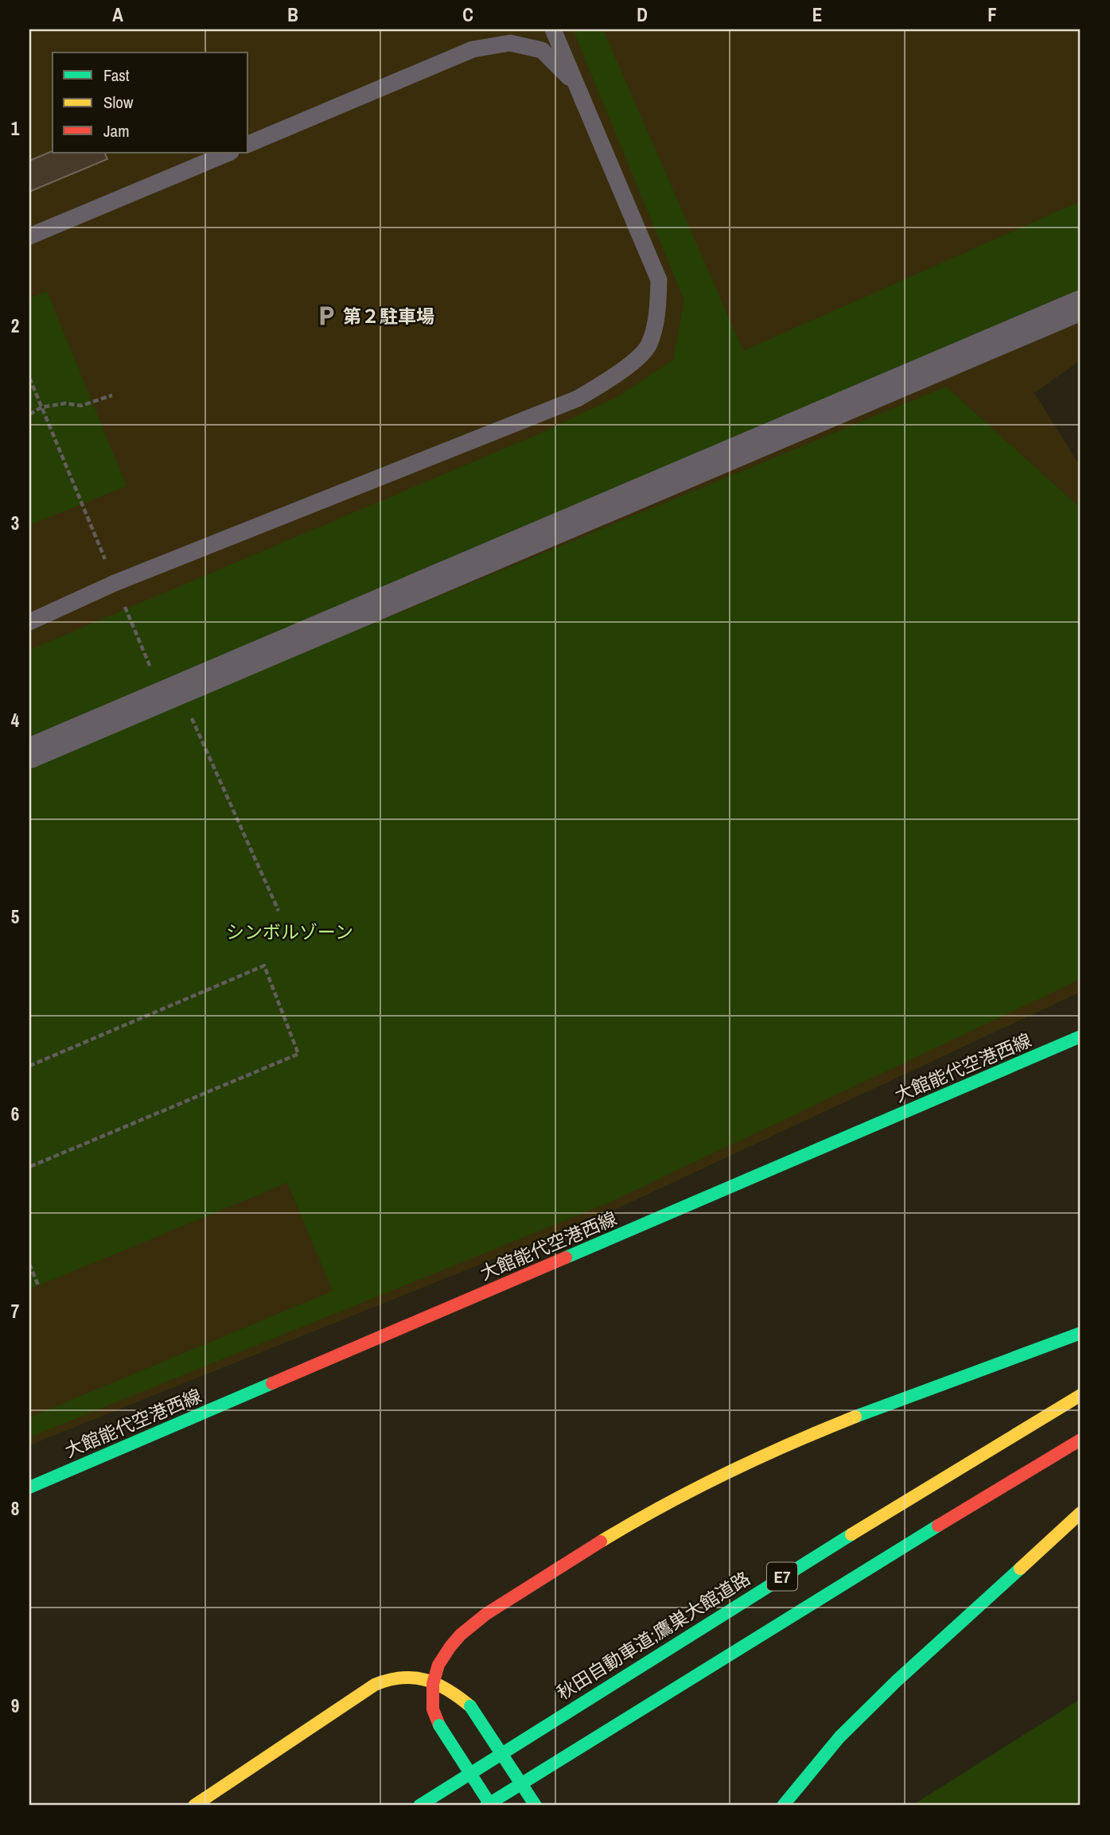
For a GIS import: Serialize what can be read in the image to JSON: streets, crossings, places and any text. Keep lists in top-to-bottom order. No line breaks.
{"streets":{"main road":["大館能代空港西線","E7","秋田自動車道;鷹巣大館道路"]},"parks":["シンボルゾーン"],"places":{"parking":["第２駐車場"]},"legend":["Fast","Slow","Jam"],"grid":{"columns":["A","B","C","D","E","F"],"rows":["1","2","3","4","5","6","7","8","9"]}}
